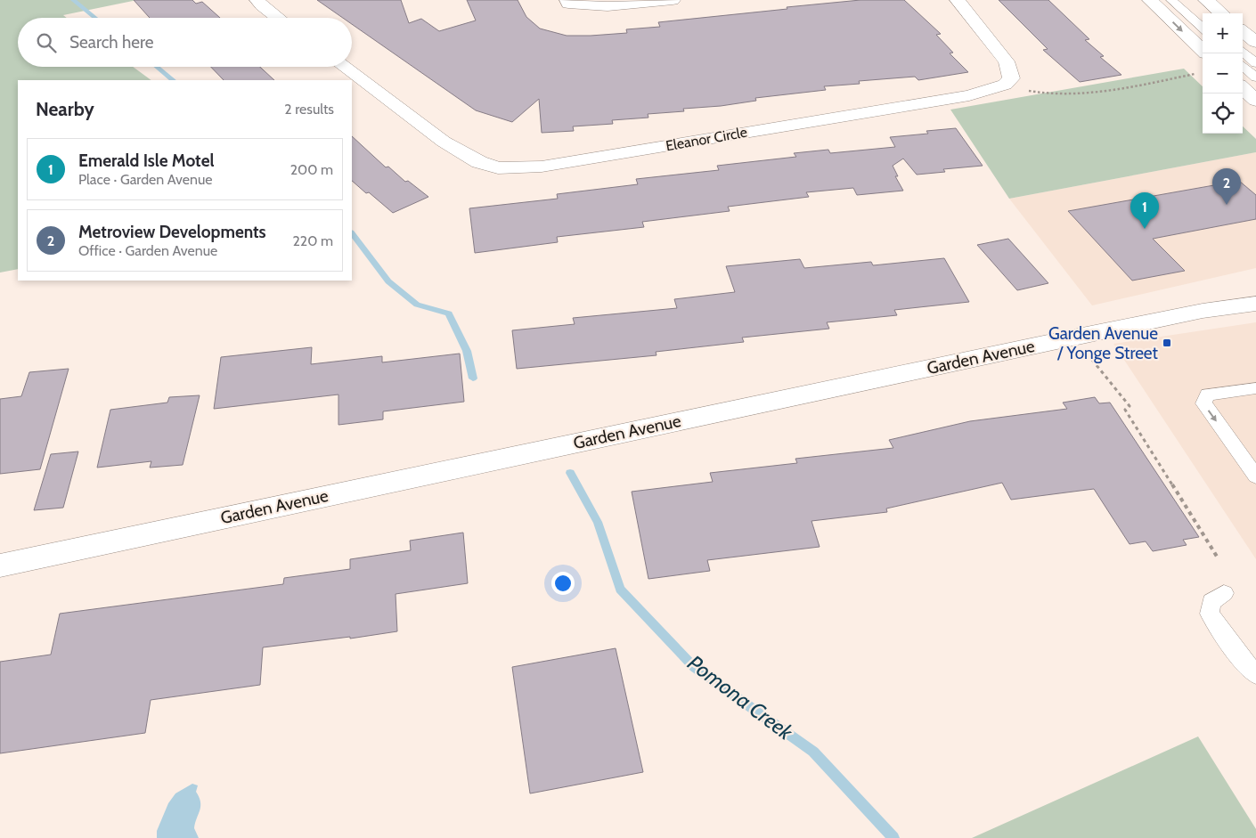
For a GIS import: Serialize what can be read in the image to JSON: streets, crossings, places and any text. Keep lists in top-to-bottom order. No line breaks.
{"streets":{"street":["Eleanor Circle","Garden Avenue"]},"water":["Pomona Creek"],"places":{"transit":["Garden Avenue / Yonge Street"]},"page":{"map_buttons":["+","−"],"search":"Search here","heading":["Nearby","2 results"],"list":[{"mark":"1","name":"Emerald Isle Motel","note":"Place · Garden Avenue","value":"200 m"},{"mark":"2","name":"Metroview Developments","note":"Office · Garden Avenue","value":"220 m"}],"pins":["2","1"]}}
